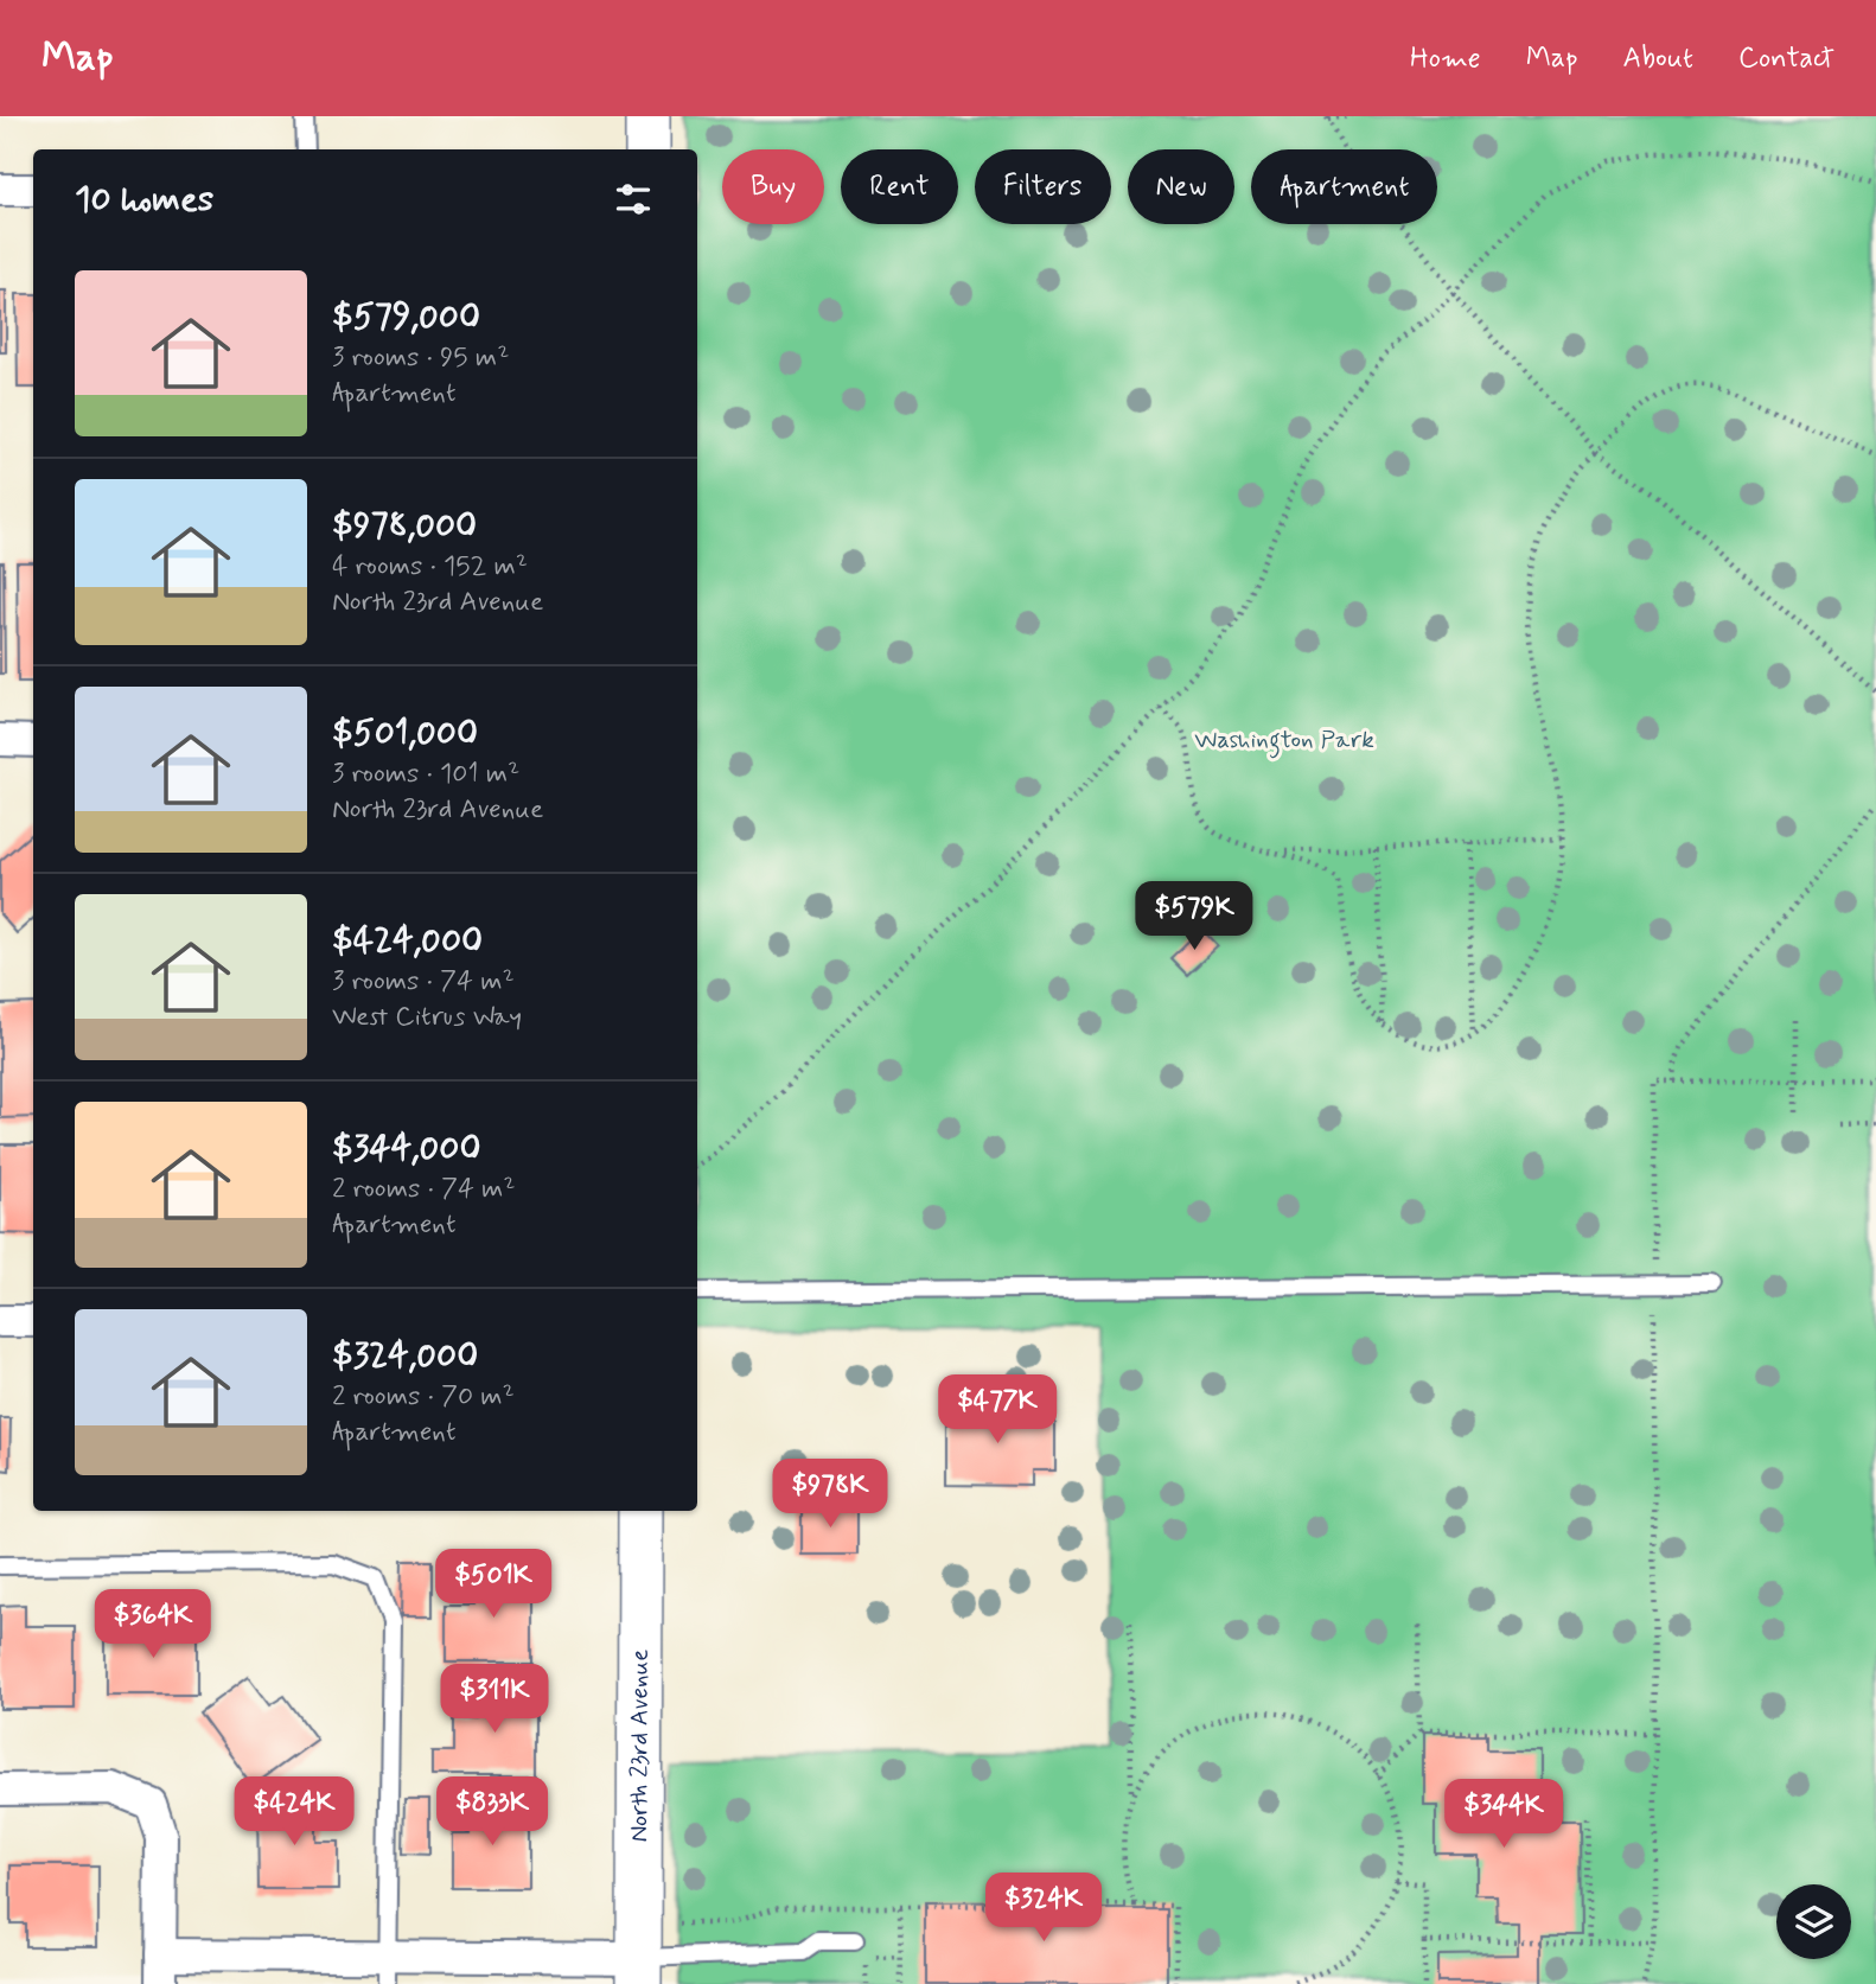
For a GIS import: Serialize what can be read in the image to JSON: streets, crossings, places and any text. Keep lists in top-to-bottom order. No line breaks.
{"streets":{"street":["North 23rd Avenue"]},"parks":["Washington Park"],"page":{"header":"Map","nav":["Home","Map","About","Contact"],"chip":["Buy","Rent","Filters","New","Apartment"],"heading":"10 homes","list":[{"name":"$579,000","note":"3 rooms · 95 m² · Apartment"},{"name":"$978,000","note":"4 rooms · 152 m² · North 23rd Avenue"},{"name":"$501,000","note":"3 rooms · 101 m² · North 23rd Avenue"},{"name":"$424,000","note":"3 rooms · 74 m² · West Citrus Way"},{"name":"$344,000","note":"2 rooms · 74 m² · Apartment"},{"name":"$324,000","note":"2 rooms · 70 m² · Apartment"}],"price":["$579K","$477K","$978K","$501K","$364K","$311K","$424K","$833K","$344K","$324K"]}}
